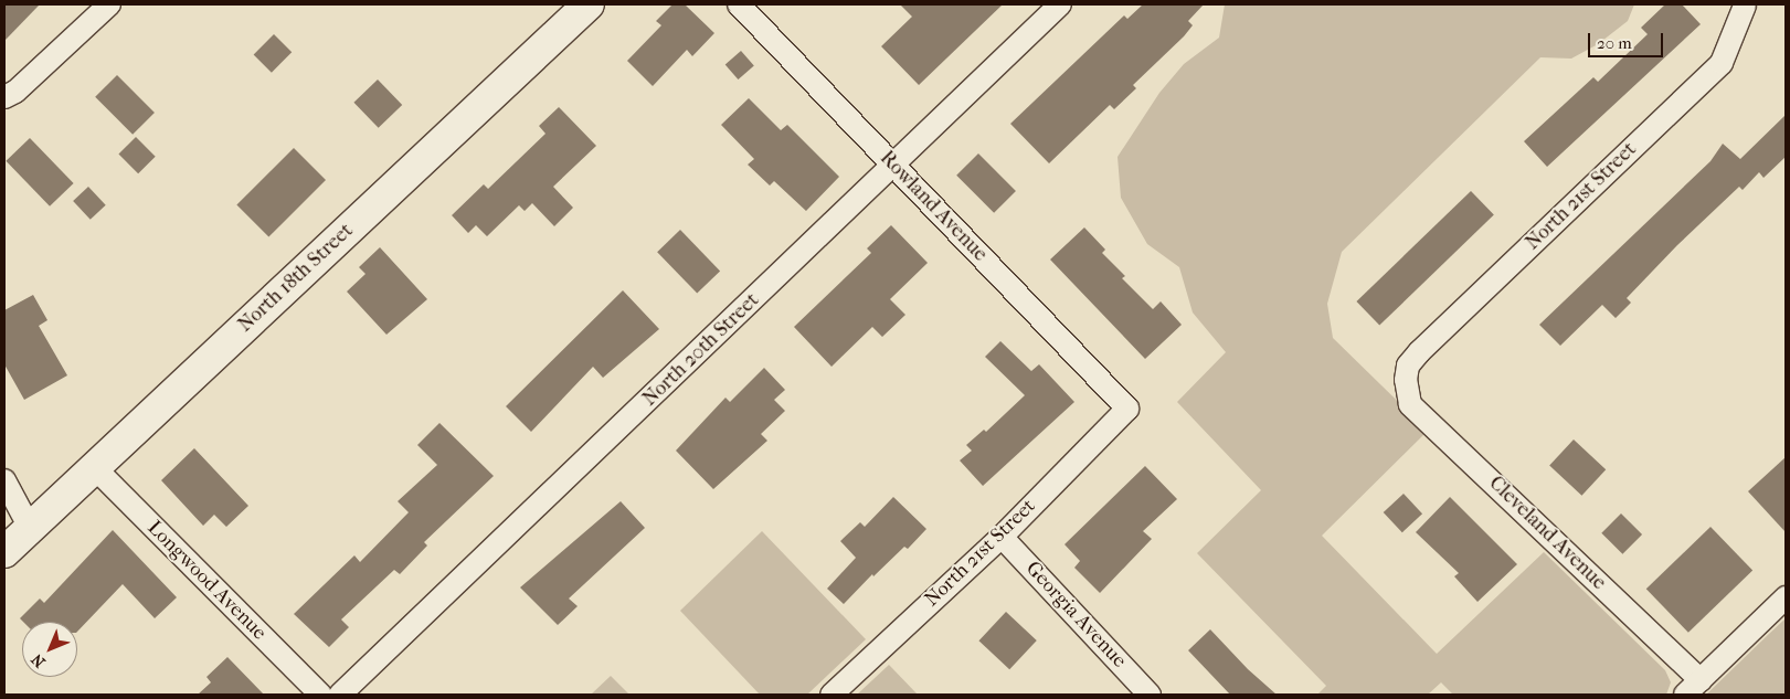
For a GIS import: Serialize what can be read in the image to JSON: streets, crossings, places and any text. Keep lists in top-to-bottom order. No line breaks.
{"streets":{"main road":["North 18th Street"],"street":["North 21st Street","Rowland Avenue","North 20th Street","Cleveland Avenue","Longwood Avenue","Georgia Avenue"]},"crossings":[["North 21st Street","Rowland Avenue"],["North 21st Street","Cleveland Avenue"],["North 21st Street","Georgia Avenue"],["Rowland Avenue","North 20th Street"],["North 18th Street","Longwood Avenue"]],"scale_bar":"20 m","north":"bottom left"}
